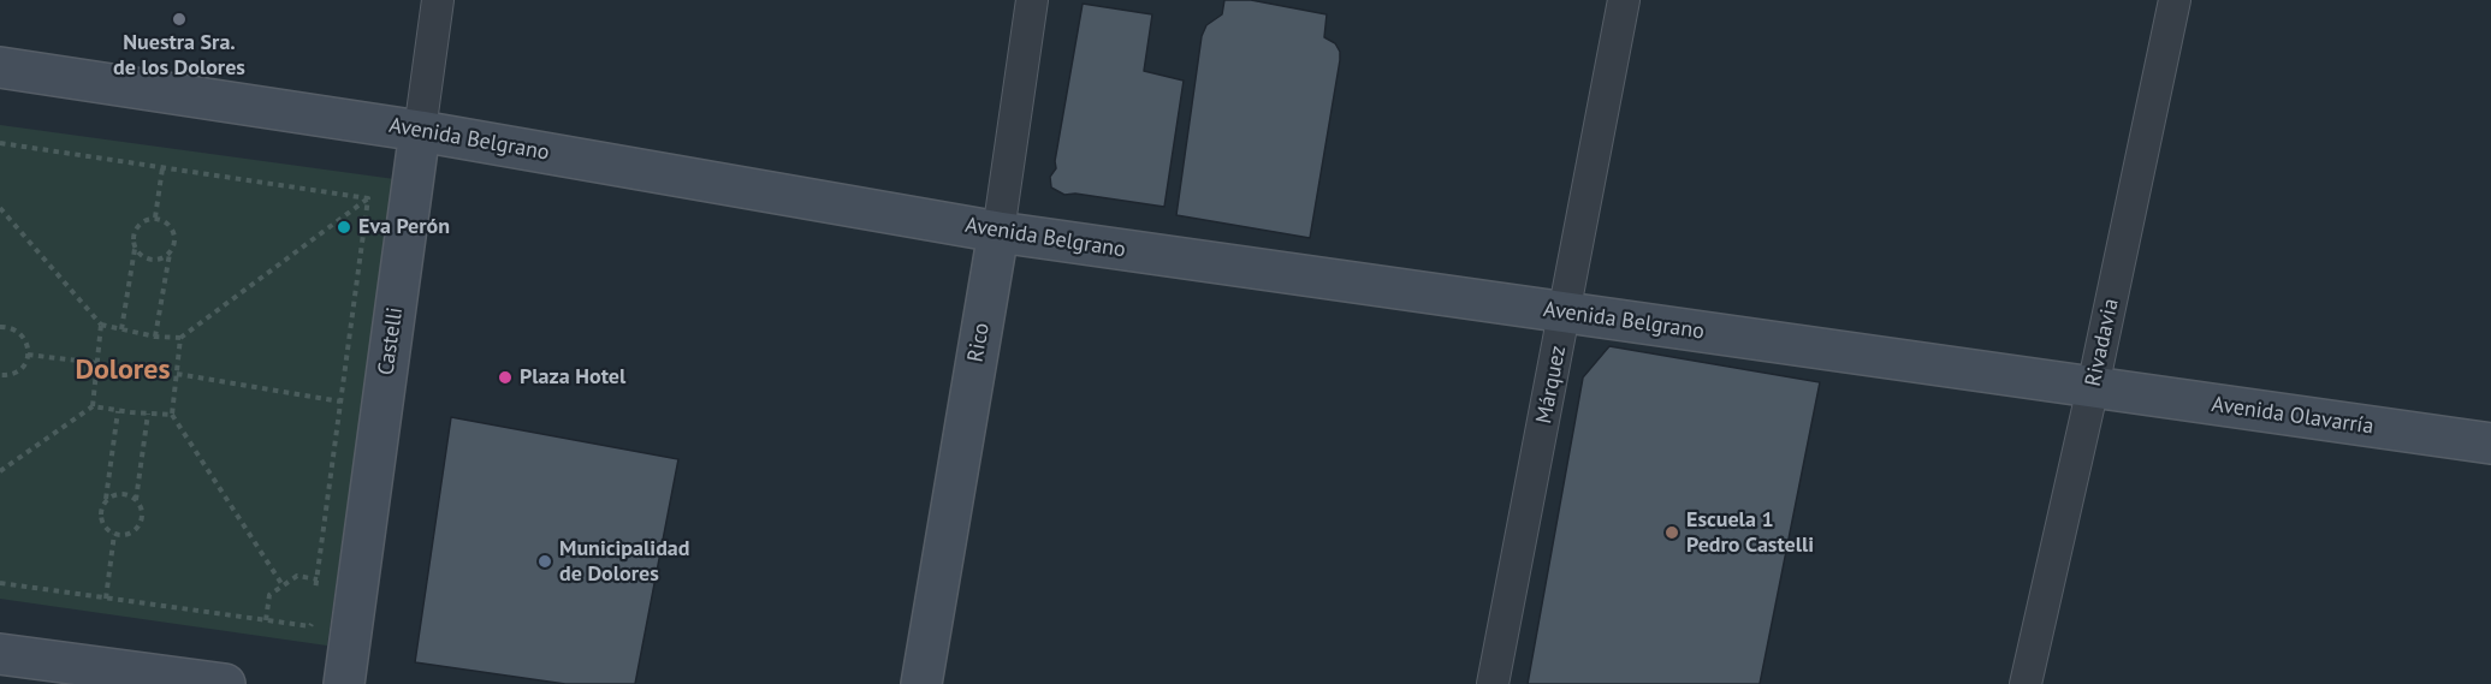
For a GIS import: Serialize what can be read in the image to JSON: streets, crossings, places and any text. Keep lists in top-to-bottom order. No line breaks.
{"streets":{"main road":["Avenida Belgrano","Castelli","Rico","Avenida Olavarría"],"street":["Rivadavia","Márquez"]},"crossings":[["Avenida Belgrano","Castelli"],["Avenida Belgrano","Rico"],["Avenida Belgrano","Rivadavia"],["Avenida Belgrano","Márquez"],["Avenida Belgrano","Avenida Olavarría"],["Rivadavia","Avenida Olavarría"]],"districts":["Dolores"],"places":["Nuestra Sra. de los Dolores","Eva Perón","Plaza Hotel","Escuela 1 Pedro Castelli","Municipalidad de Dolores"]}
